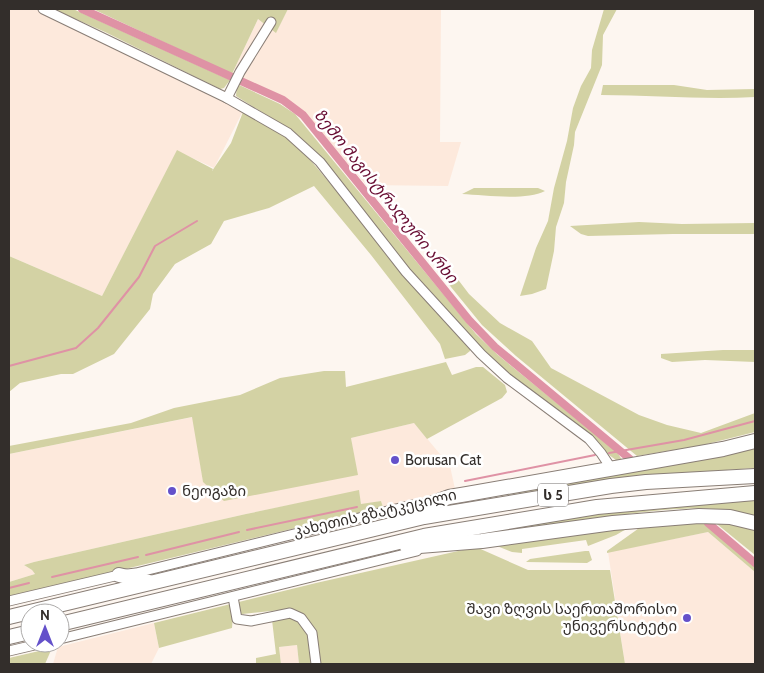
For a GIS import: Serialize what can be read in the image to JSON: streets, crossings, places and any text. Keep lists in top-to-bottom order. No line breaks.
{"streets":{"highway":["ს 5","კახეთის გზატკეცილი"]},"water":["ზემო მაგისტრალური არხი"],"places":["Borusan Cat","ნეოგაზი","შავი ზღვის საერთაშორისო უნივერსიტეტი"],"north":"top"}
